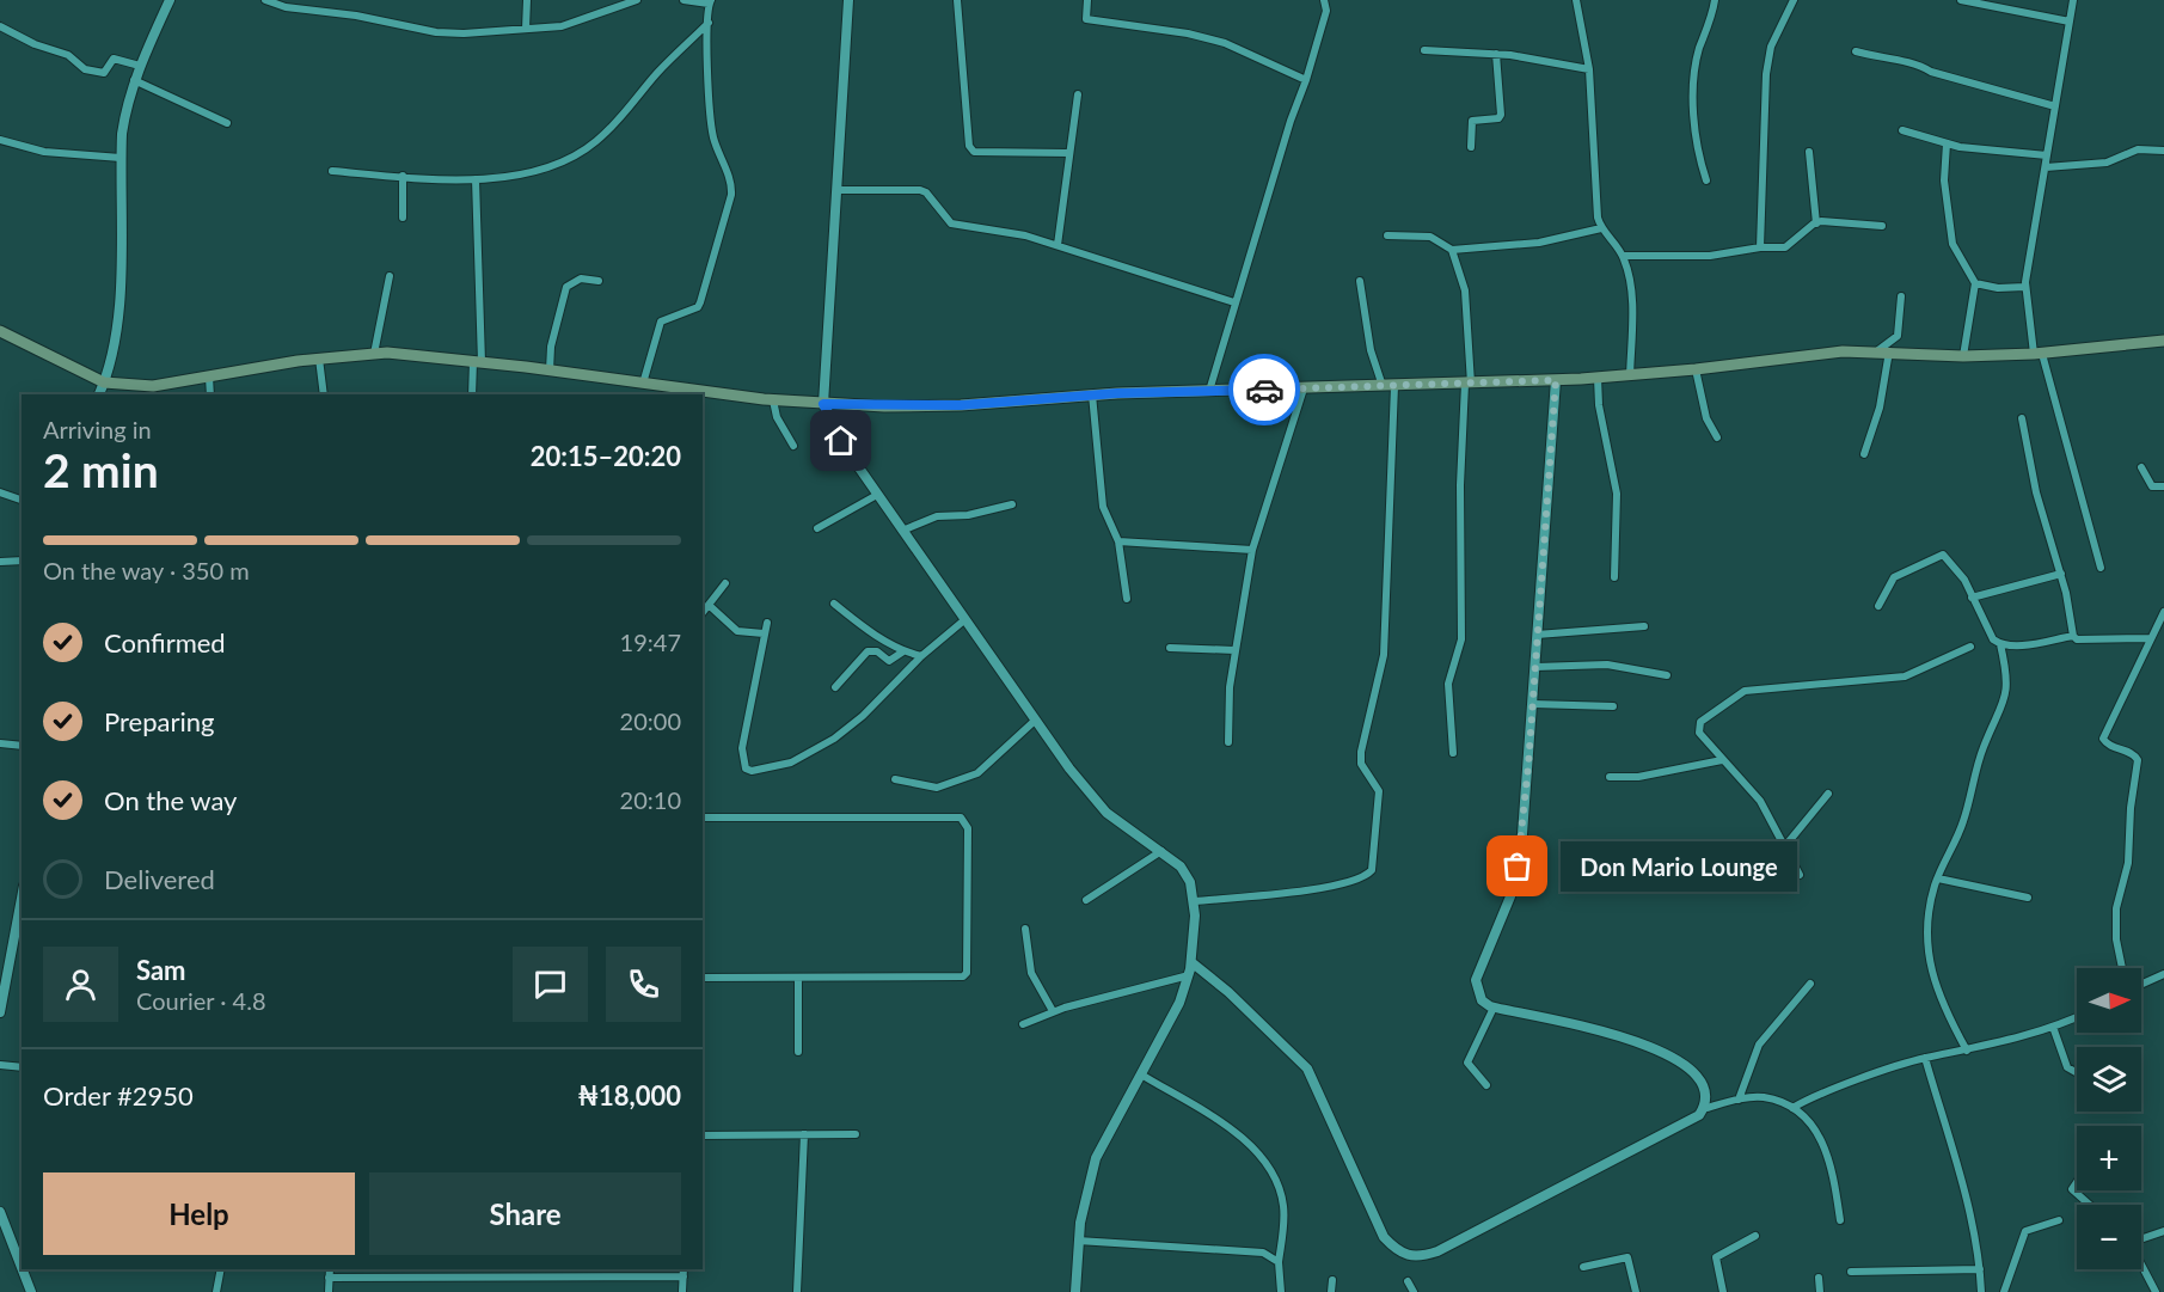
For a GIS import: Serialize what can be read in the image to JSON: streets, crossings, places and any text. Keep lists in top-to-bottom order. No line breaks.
{"places":["Don Mario Lounge"],"north":"right","page":{"heading":["2 min","Arriving in","20:15–20:20"],"panel":["Sam","Courier · 4.8","Order #2950","₦18,000"],"bar":"On the way · 350 m","list":[["Confirmed","19:47"],["Preparing","20:00"],["On the way","20:10"],"Delivered"],"bubble":"Don Mario Lounge","map_buttons":["+","−"],"buttons":["Help","Share"]}}
